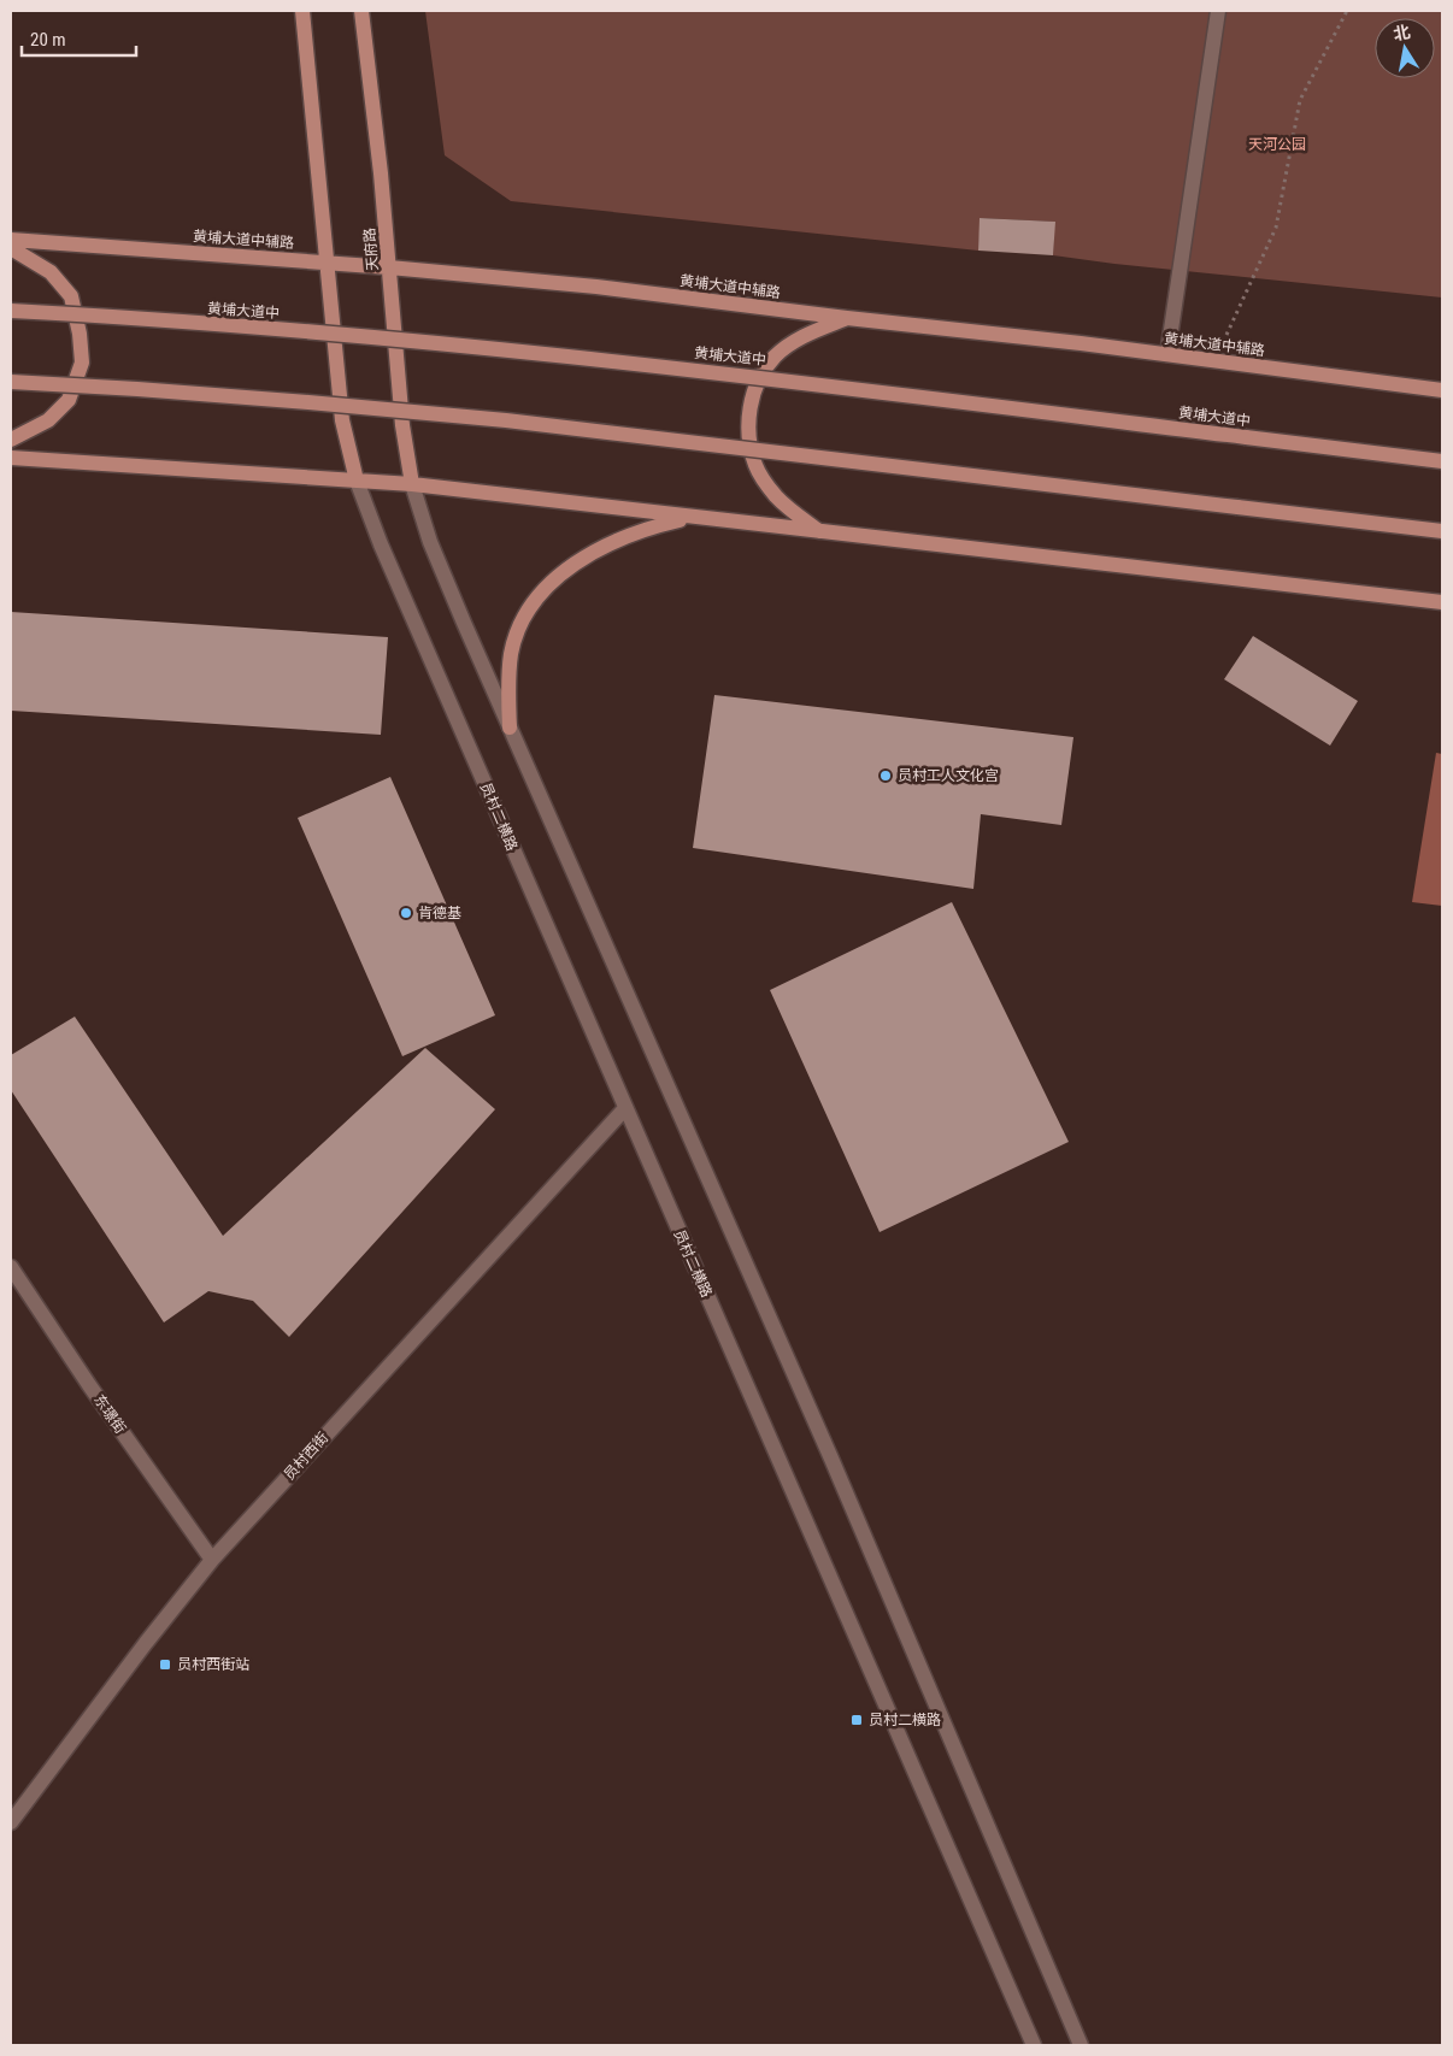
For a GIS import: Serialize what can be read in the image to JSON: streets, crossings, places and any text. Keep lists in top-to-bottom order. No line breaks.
{"streets":{"main road":["黄埔大道中辅路","天府路","黄埔大道中"],"street":["员村二横路","东璟街","员村西街"]},"crossings":[["黄埔大道中辅路","天府路"],["员村二横路","员村西街"],["东璟街","员村西街"]],"parks":["天河公园"],"places":{"other":["员村工人文化宫","肯德基"],"transit":["员村西街站","员村二横路"]},"scale_bar":"20 m","north":"top"}
